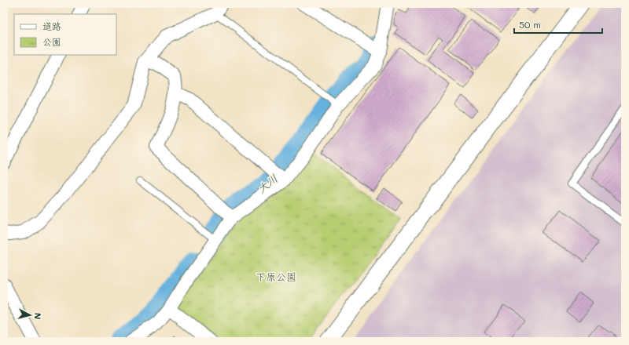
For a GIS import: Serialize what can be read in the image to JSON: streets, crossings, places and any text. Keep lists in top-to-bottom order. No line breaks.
{"water":["大川"],"parks":["下原公園"],"legend":["道路","公園"],"scale_bar":"50 m","north":"right"}
